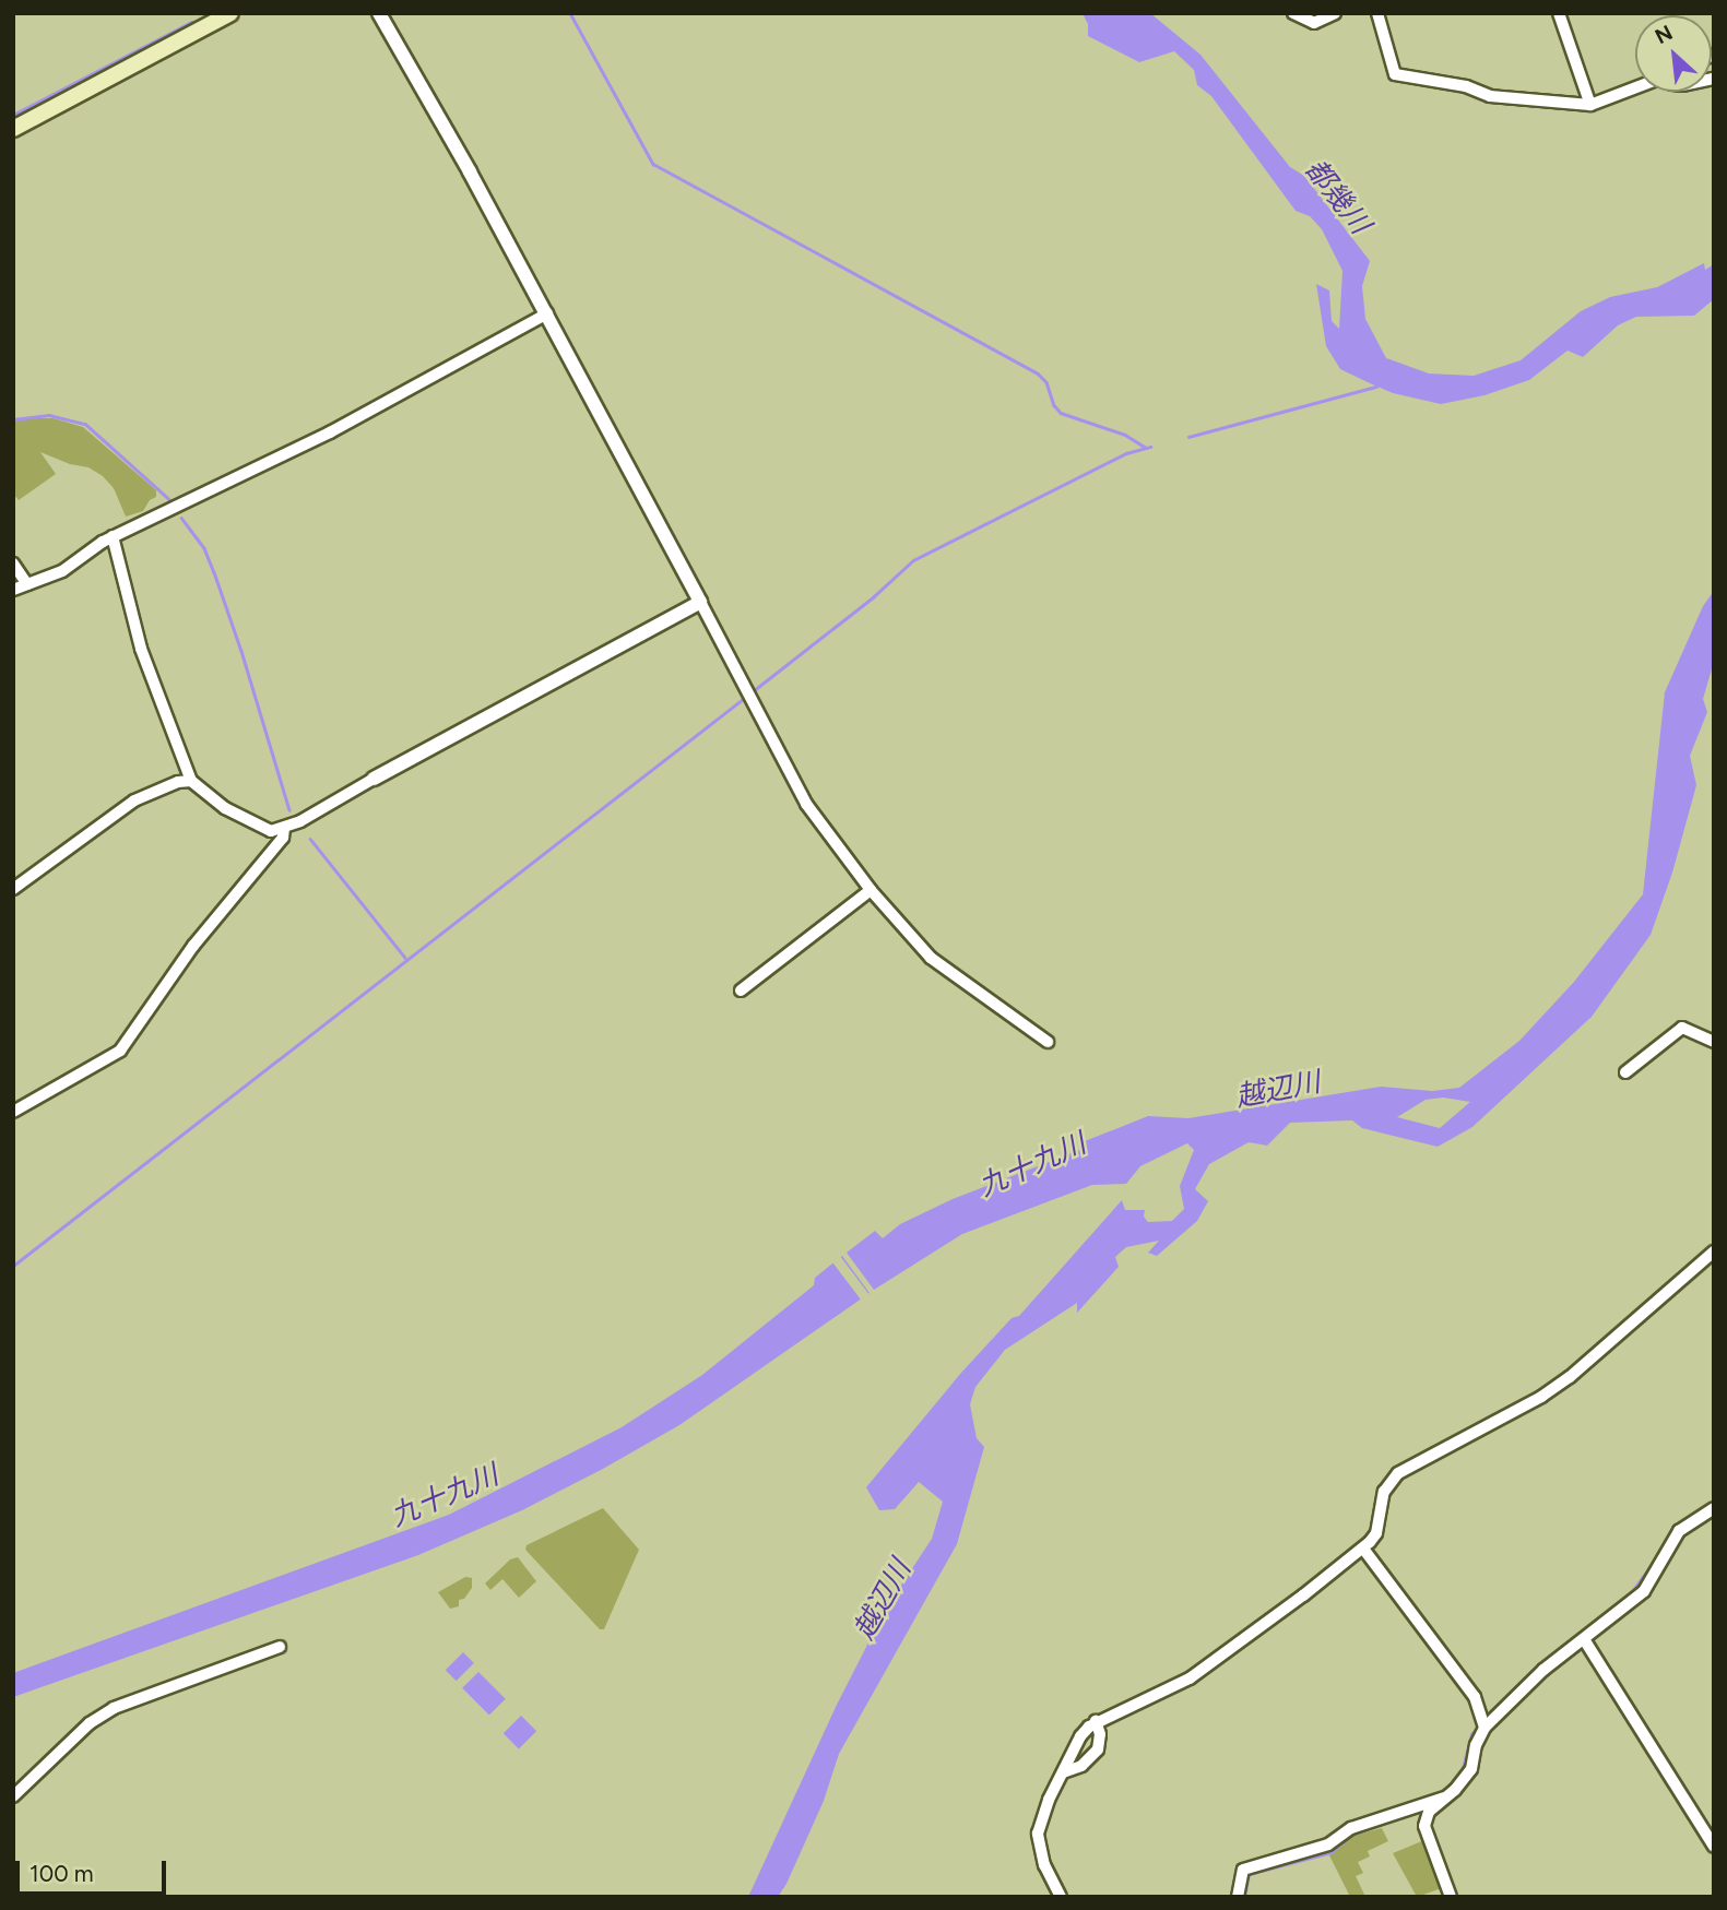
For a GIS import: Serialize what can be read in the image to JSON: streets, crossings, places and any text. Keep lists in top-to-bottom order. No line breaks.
{"water":["都幾川","越辺川","九十九川"],"scale_bar":"100 m","north":"top left"}
